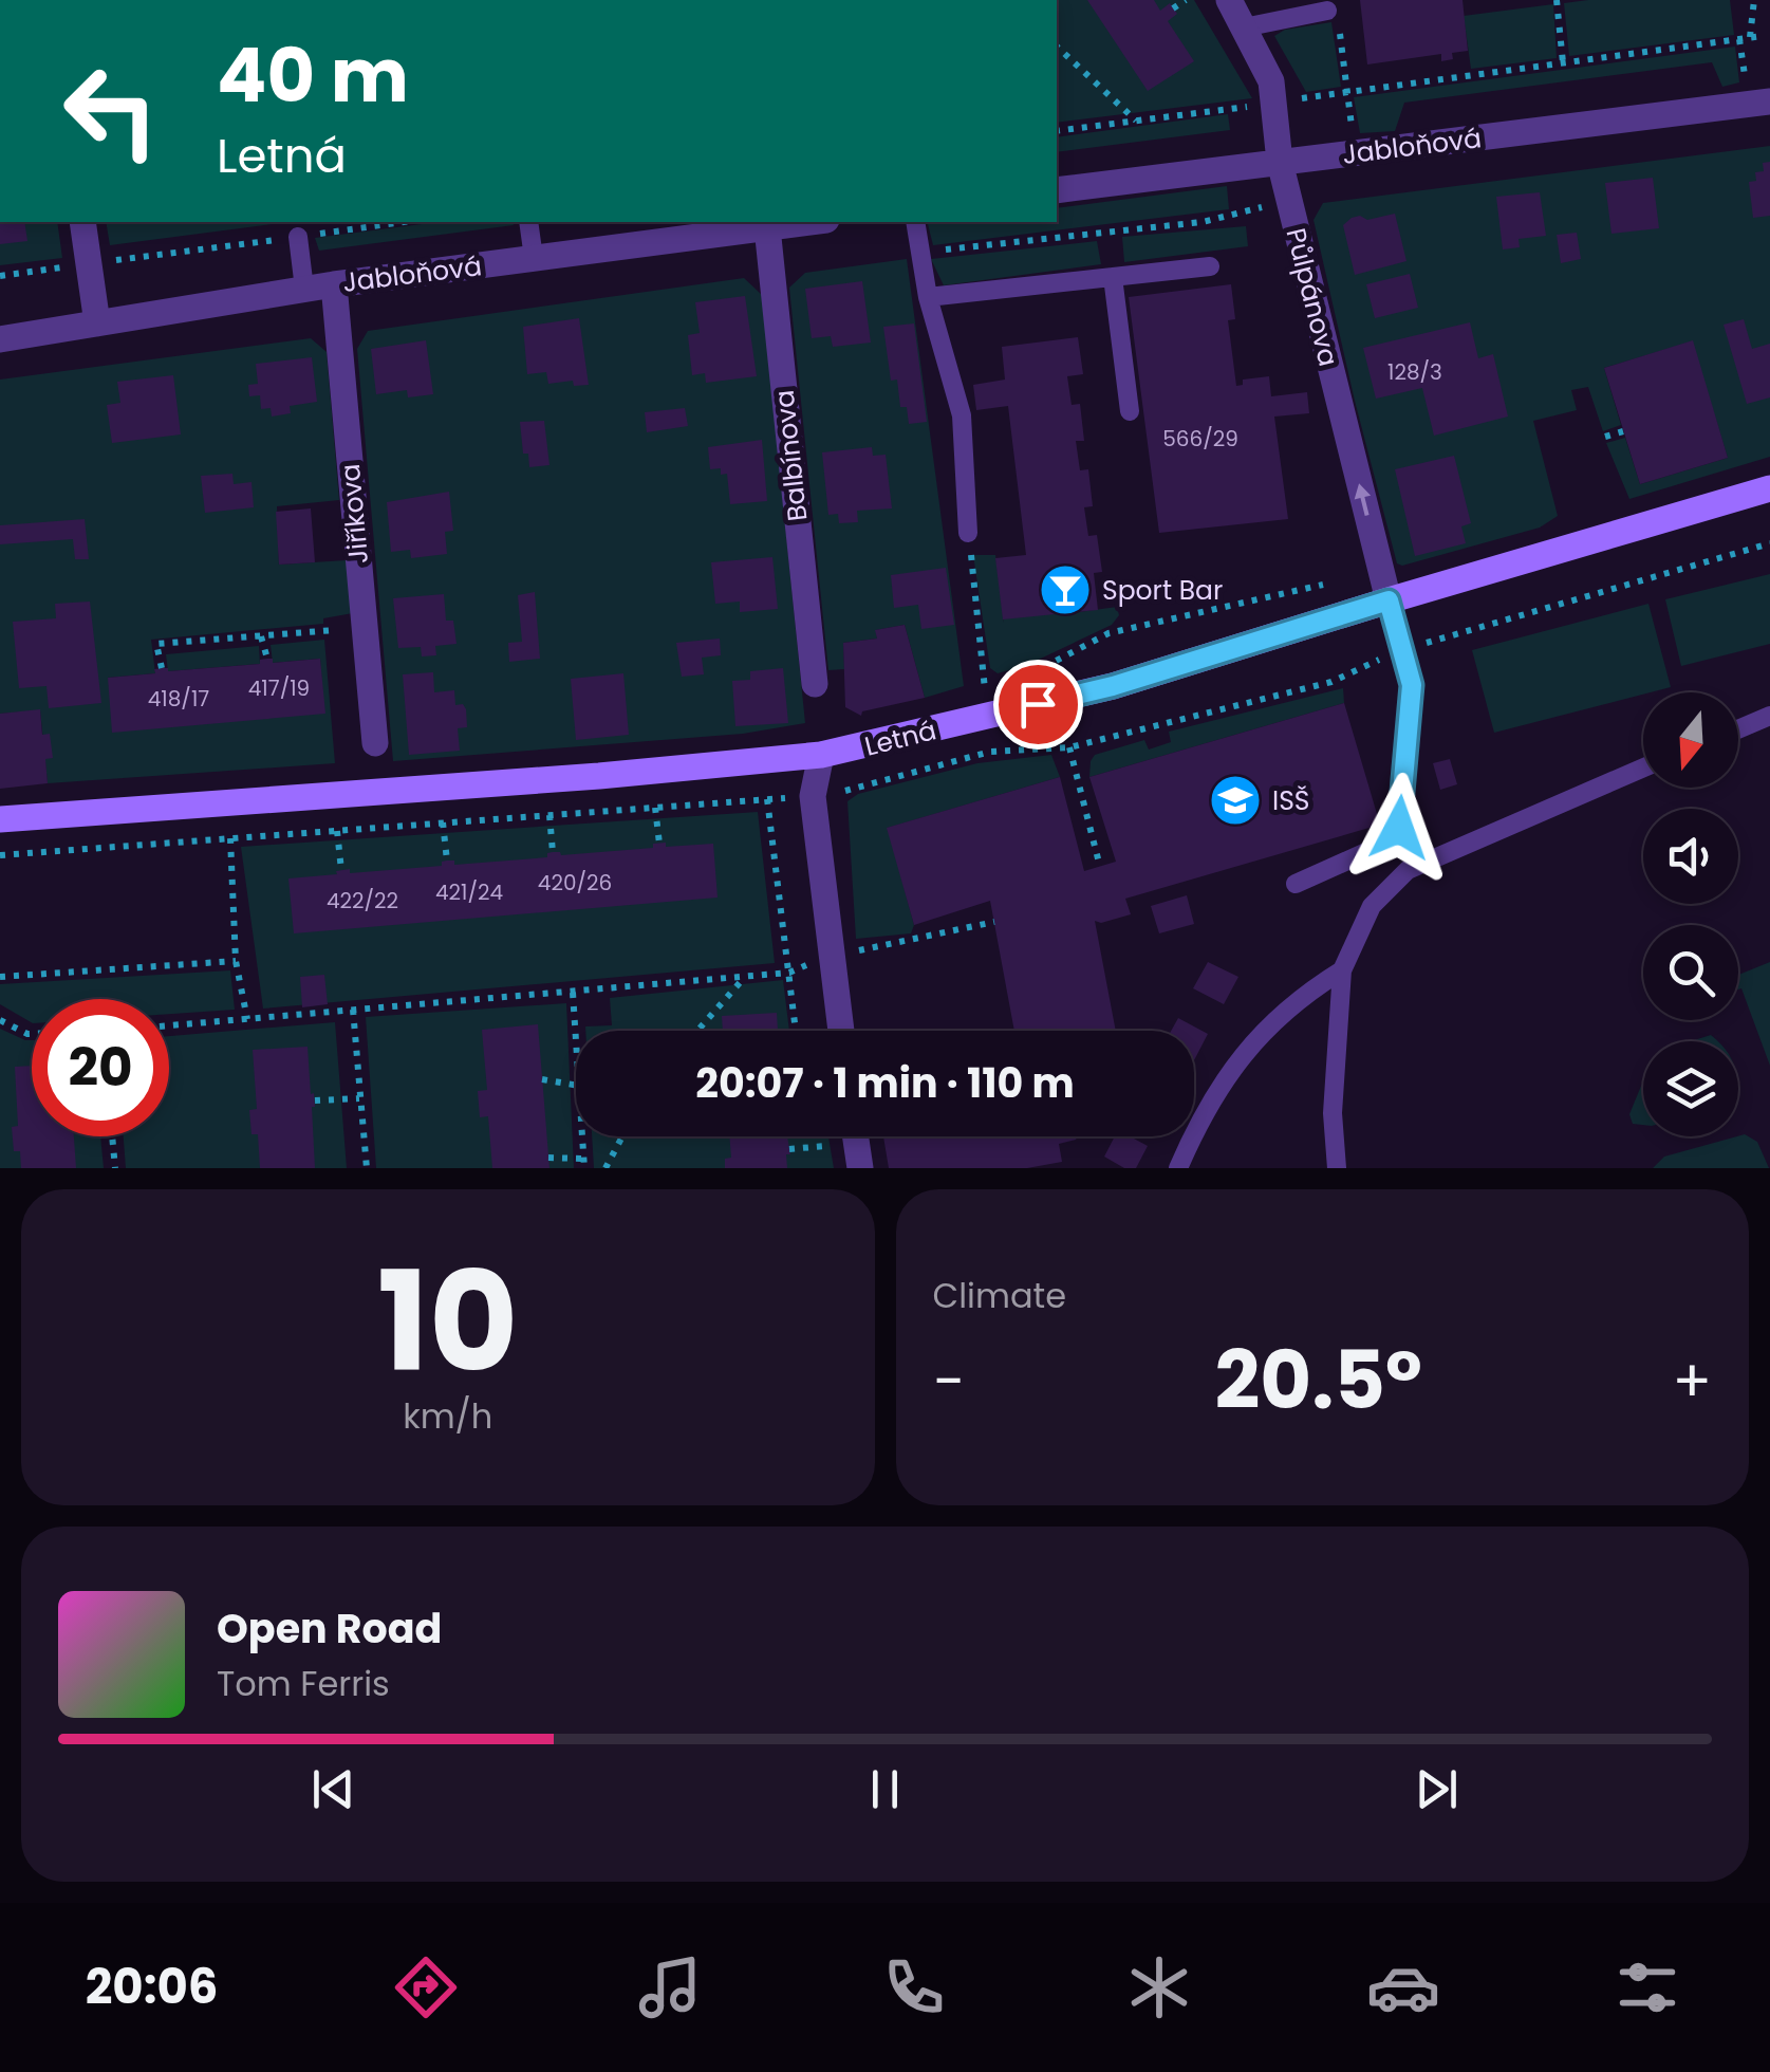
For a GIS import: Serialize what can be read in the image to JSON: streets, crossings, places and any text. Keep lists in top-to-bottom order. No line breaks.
{"streets":{"street":["Jabloňová","Půlpánova","Balbínova","Jiříkova","Letná"]},"crossings":[["Jabloňová","Půlpánova"],["Jabloňová","Balbínova"],["Jabloňová","Jiříkova"],["Půlpánova","Letná"]],"one_way":["Půlpánova"],"places":{"bar":["Sport Bar"],"school or university":["ISŠ"]},"house_numbers":["128/3","566/29","417/19","418/17","420/26","421/24","422/22"],"north":"bottom","page":{"turn":["40 m","Letná"],"limit":"20","trip":"20:07 · 1 min · 110 m","tile":[["10","km/h"],"Climate"],"heat":["−","20.5°","+"],"song":["Open Road","Tom Ferris"],"tabs":"20:06"}}
